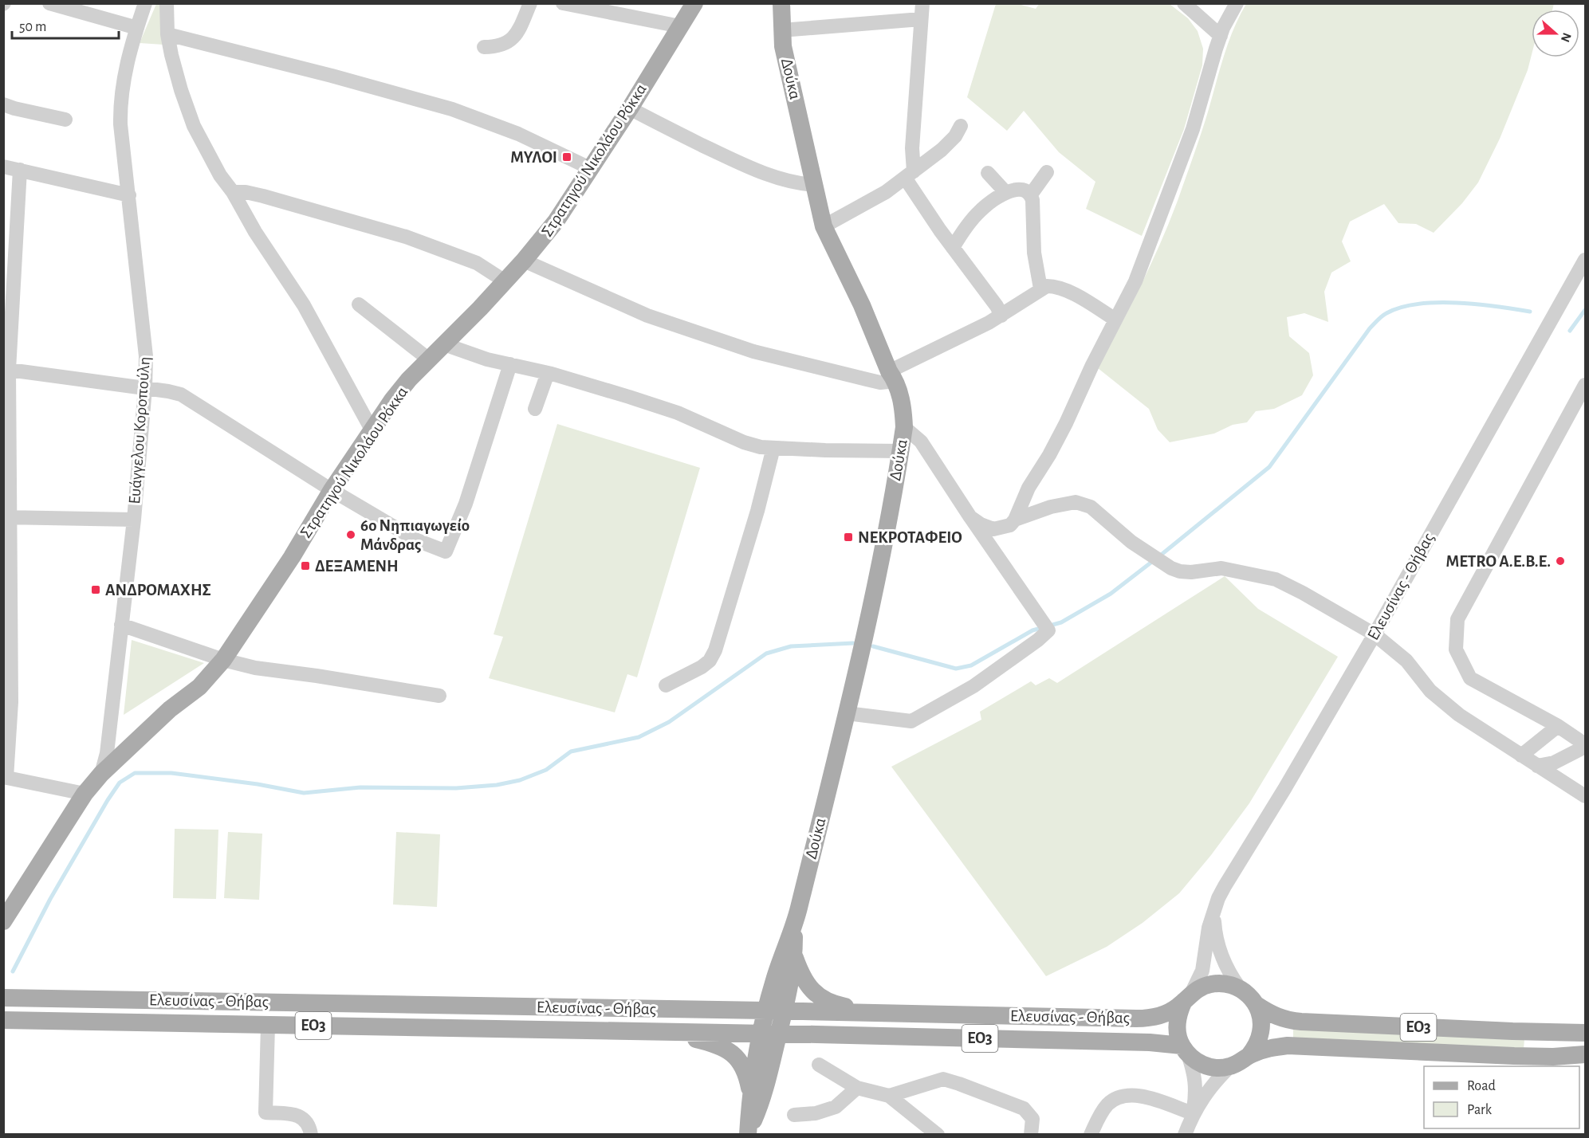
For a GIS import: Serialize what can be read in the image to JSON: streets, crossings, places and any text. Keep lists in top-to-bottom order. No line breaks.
{"streets":{"main road":["Δούκα","Στρατηγού Νικολάου Ρόκκα","Ελευσίνας - Θήβας","ΕΟ3"],"street":["Ευάγγελου Κοροπούλη"]},"crossings":[["Δούκα","Ελευσίνας - Θήβας"],["Δούκα","ΕΟ3"],["Στρατηγού Νικολάου Ρόκκα","Ευάγγελου Κοροπούλη"],["Ελευσίνας - Θήβας","ΕΟ3"]],"places":{"transit":["ΜΥΛΟΙ","ΝΕΚΡΟΤΑΦΕΙΟ","ΔΕΞΑΜΕΝΗ","ΑΝΔΡΟΜΑΧΗΣ"],"other":["6ο Νηπιαγωγείο Μάνδρας","METRO Α.Ε.Β.Ε."]},"legend":["Road","Park"],"scale_bar":"50 m","north":"right"}
